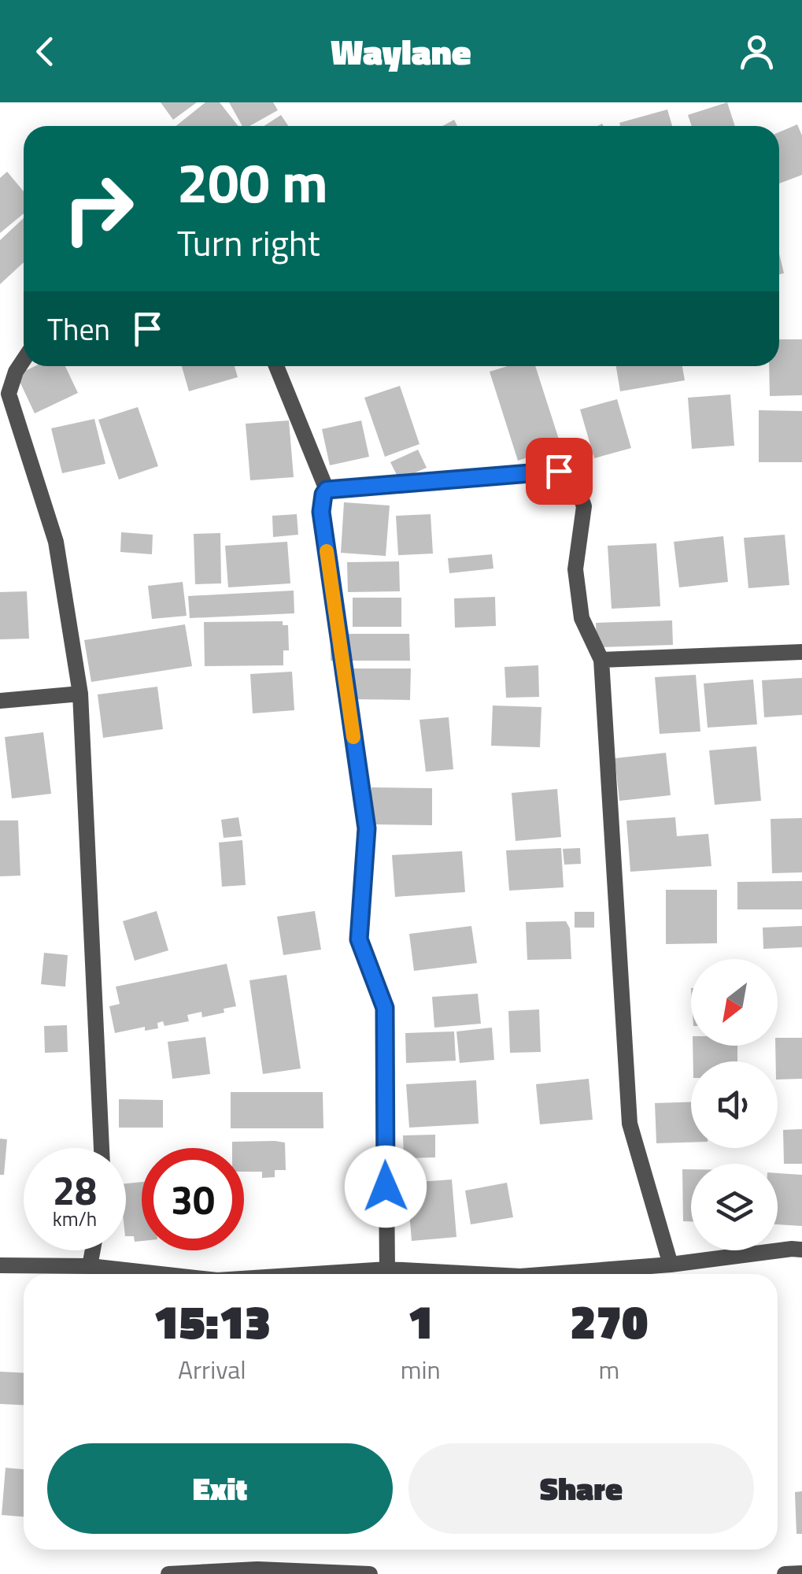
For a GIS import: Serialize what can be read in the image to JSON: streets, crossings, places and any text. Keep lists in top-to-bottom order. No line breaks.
{"north":"bottom left","page":{"header":"Waylane","turn":["200 m","Turn right"],"then":"Then","speed":"28 km/h","limit":"30","eta":["15:13","Arrival","1","min","270","m"],"buttons":["Exit","Share"]}}
